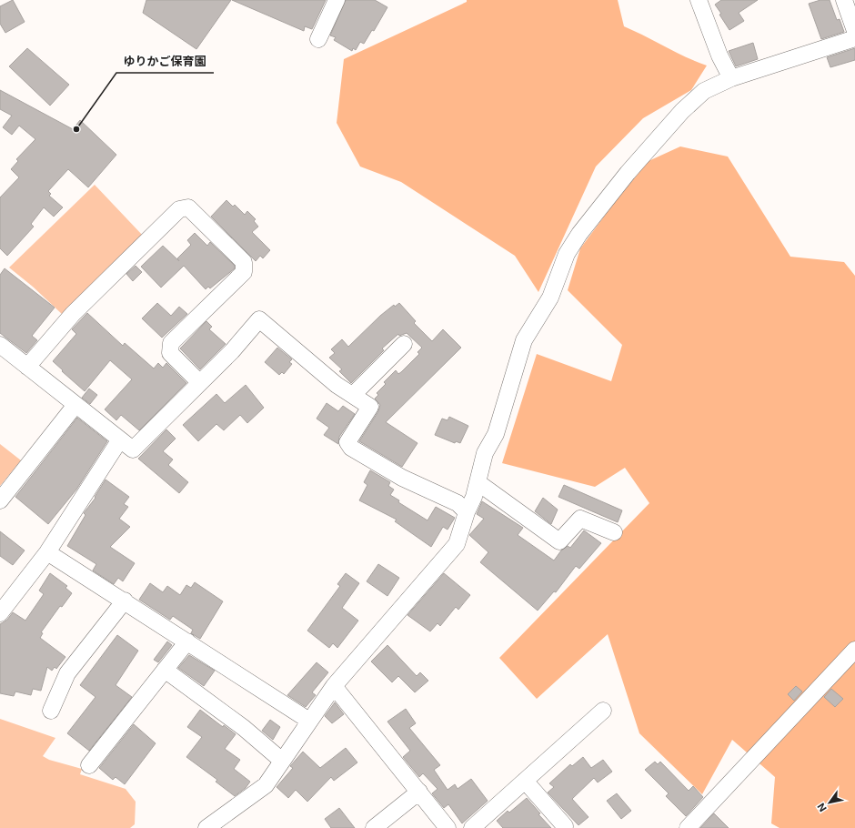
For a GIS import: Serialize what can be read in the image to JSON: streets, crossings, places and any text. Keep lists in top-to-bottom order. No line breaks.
{"places":["ゆりかご保育園"],"north":"bottom left"}
